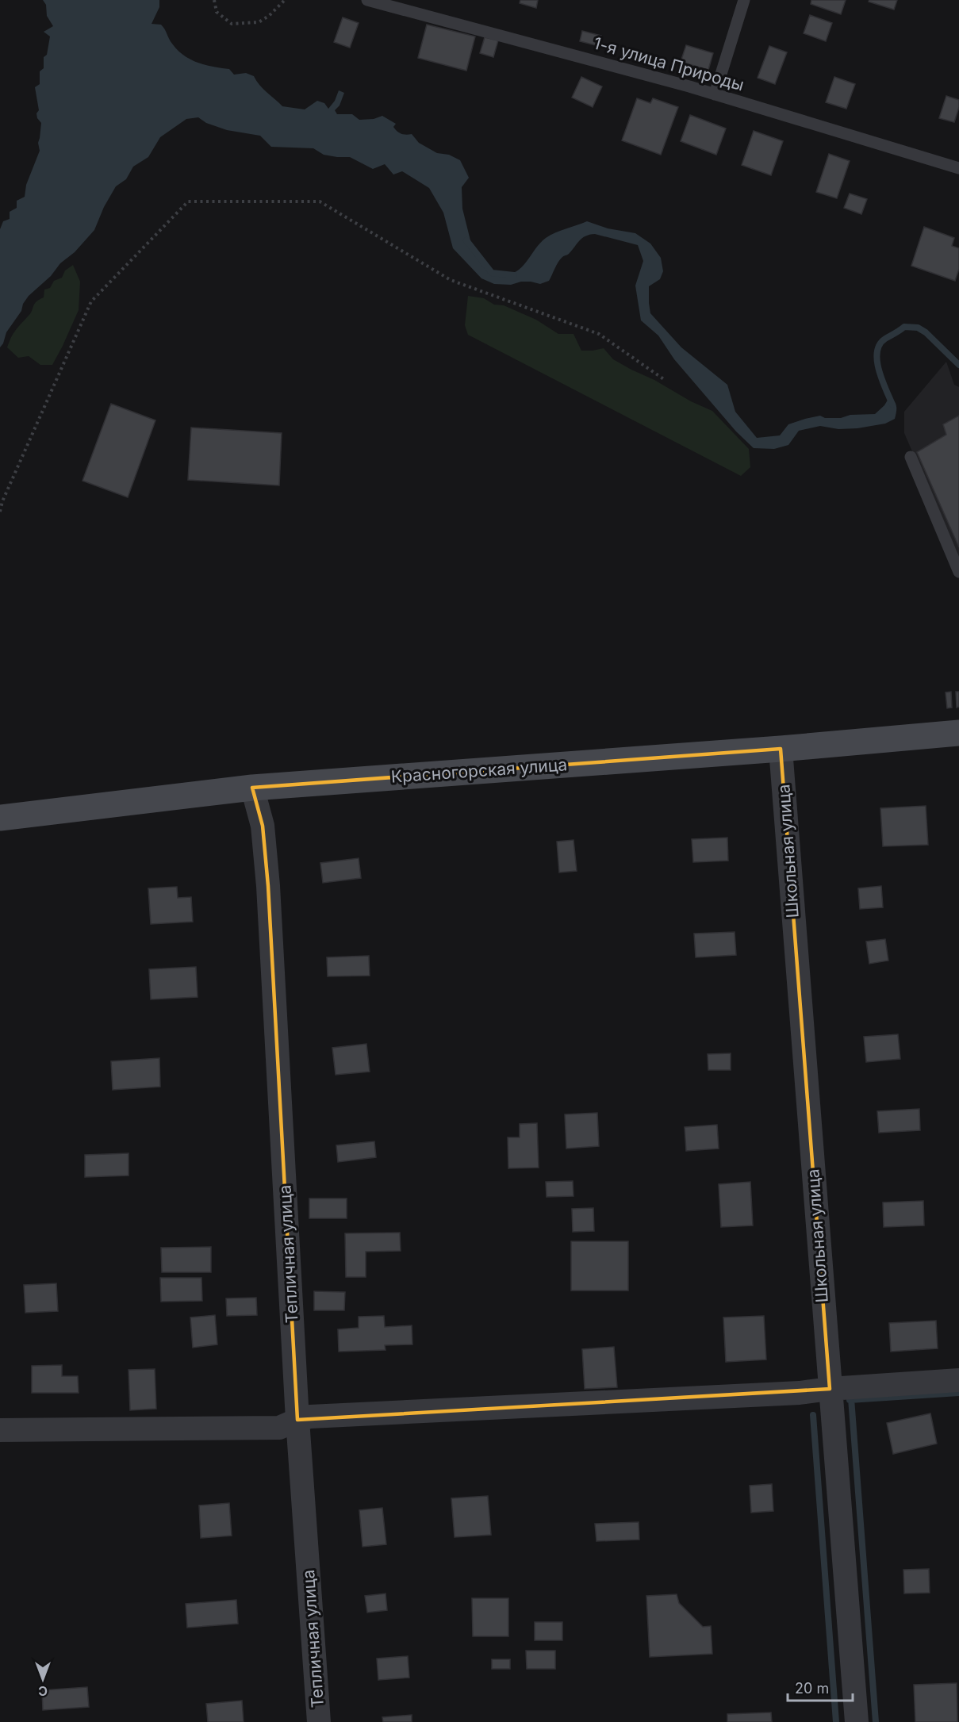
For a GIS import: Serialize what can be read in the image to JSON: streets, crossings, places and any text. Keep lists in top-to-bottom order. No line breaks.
{"streets":{"street":["Красногорская улица","Школьная улица","Тепличная улица"],"lane":["1-я улица Природы"]},"crossings":[["Красногорская улица","Школьная улица"],["Красногорская улица","Тепличная улица"]],"scale_bar":"20 m","north":"bottom"}
